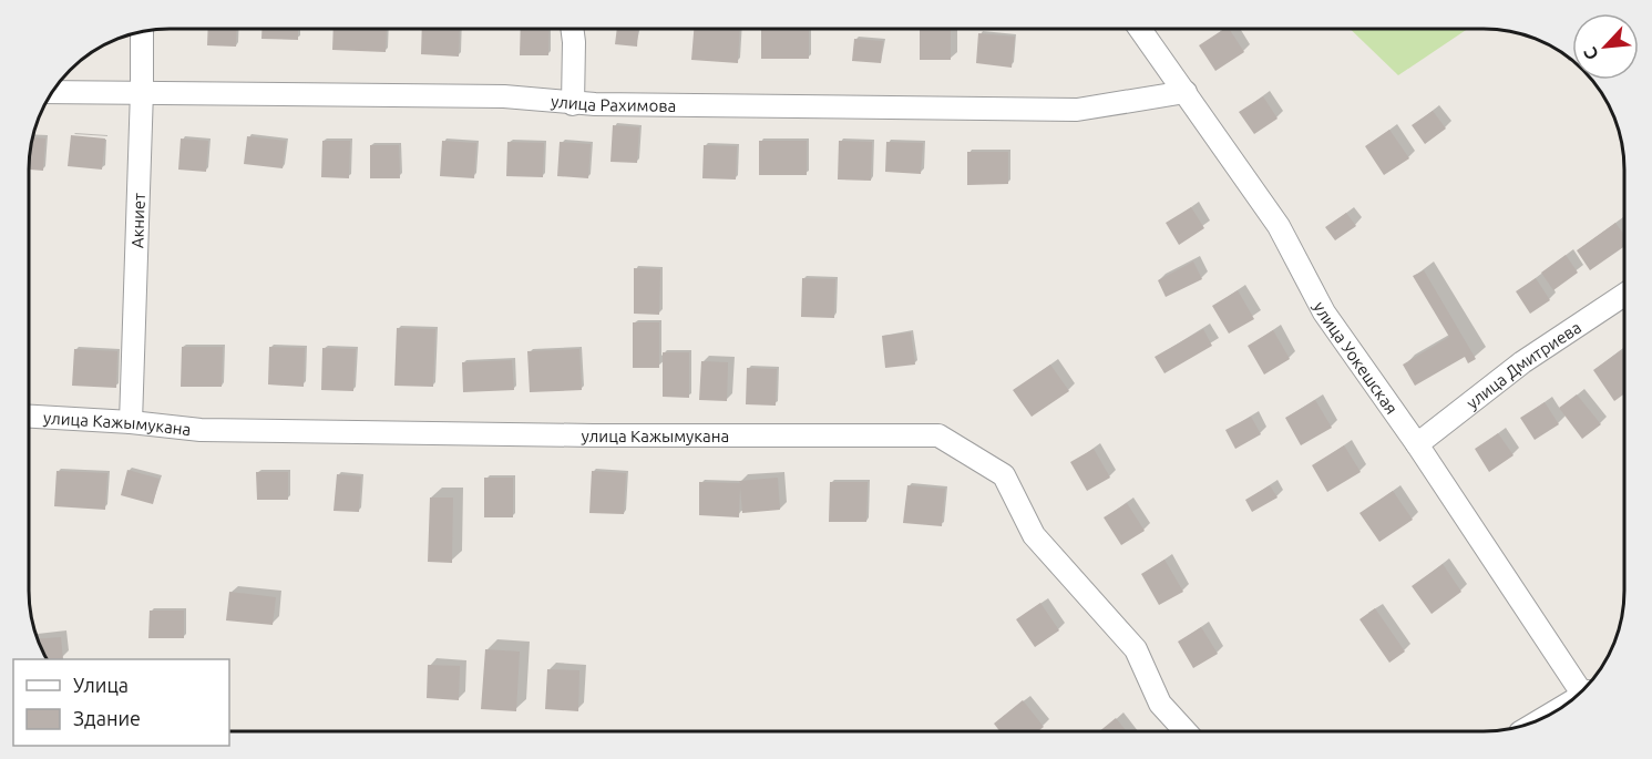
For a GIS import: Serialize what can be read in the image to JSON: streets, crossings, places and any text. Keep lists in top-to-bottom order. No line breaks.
{"streets":{"street":["улица Рахимова","Акниет","улица Уокешская","улица Дмитриева","улица Кажымукана"]},"crossings":[["улица Рахимова","Акниет"],["улица Рахимова","улица Уокешская"],["Акниет","улица Кажымукана"],["улица Уокешская","улица Дмитриева"]],"legend":["Улица","Здание"],"north":"bottom left"}
